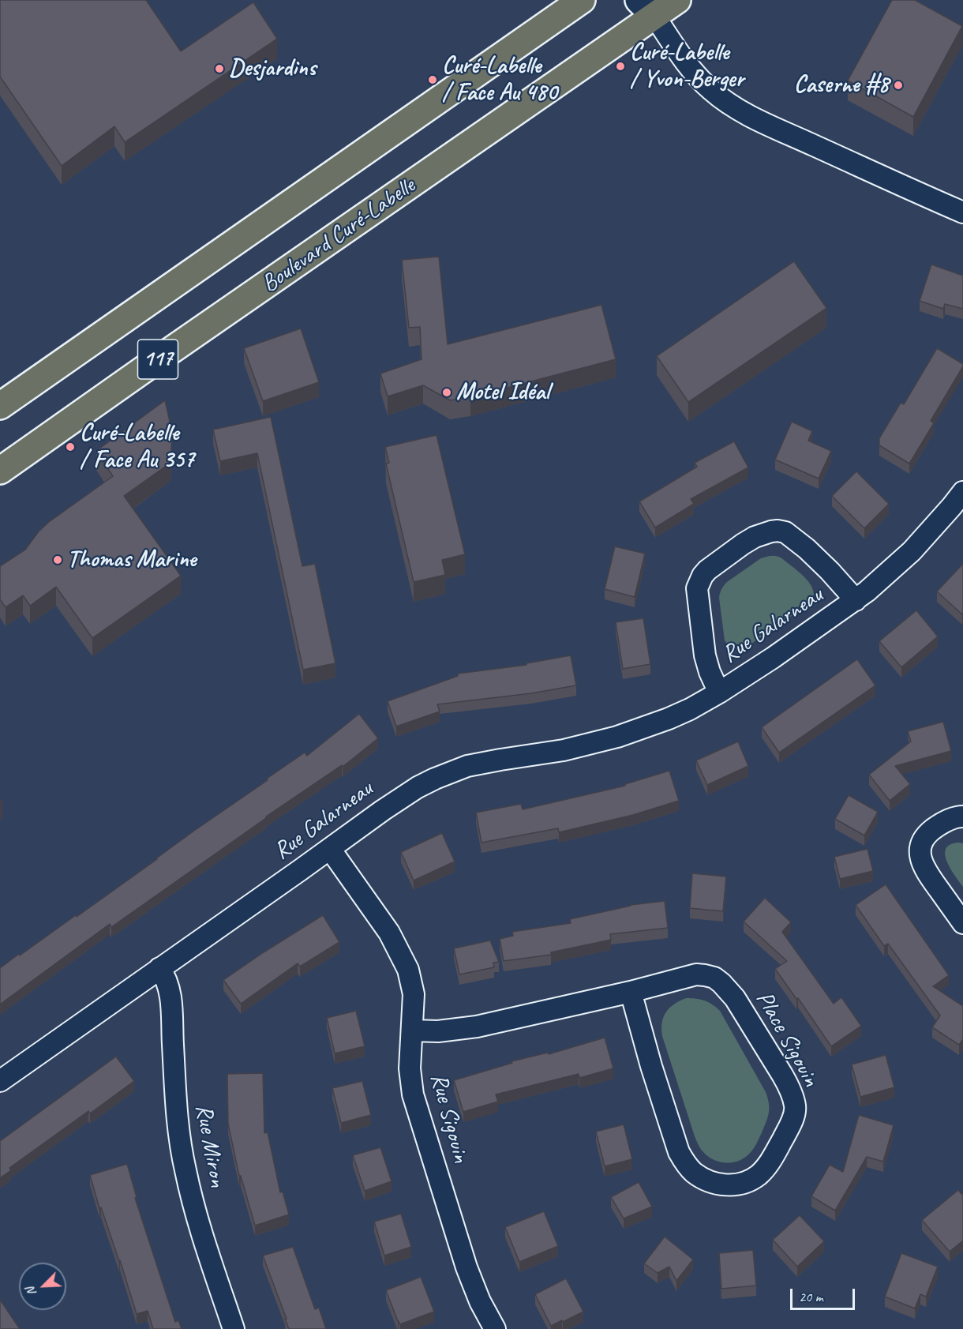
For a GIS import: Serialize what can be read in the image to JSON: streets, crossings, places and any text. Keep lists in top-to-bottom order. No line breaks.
{"streets":{"main road":["Boulevard Curé-Labelle","117"],"street":["Rue Galarneau","Place Sigouin","Rue Sigouin","Rue Miron"]},"crossings":[["Rue Galarneau","Rue Sigouin"],["Rue Galarneau","Rue Miron"],["Place Sigouin","Rue Sigouin"]],"places":["Curé-Labelle / Yvon-Berger","Desjardins","Curé-Labelle / Face Au 480","Caserne #8","Motel Idéal","Curé-Labelle / Face Au 357","Thomas Marine"],"scale_bar":"20 m","north":"bottom left"}
